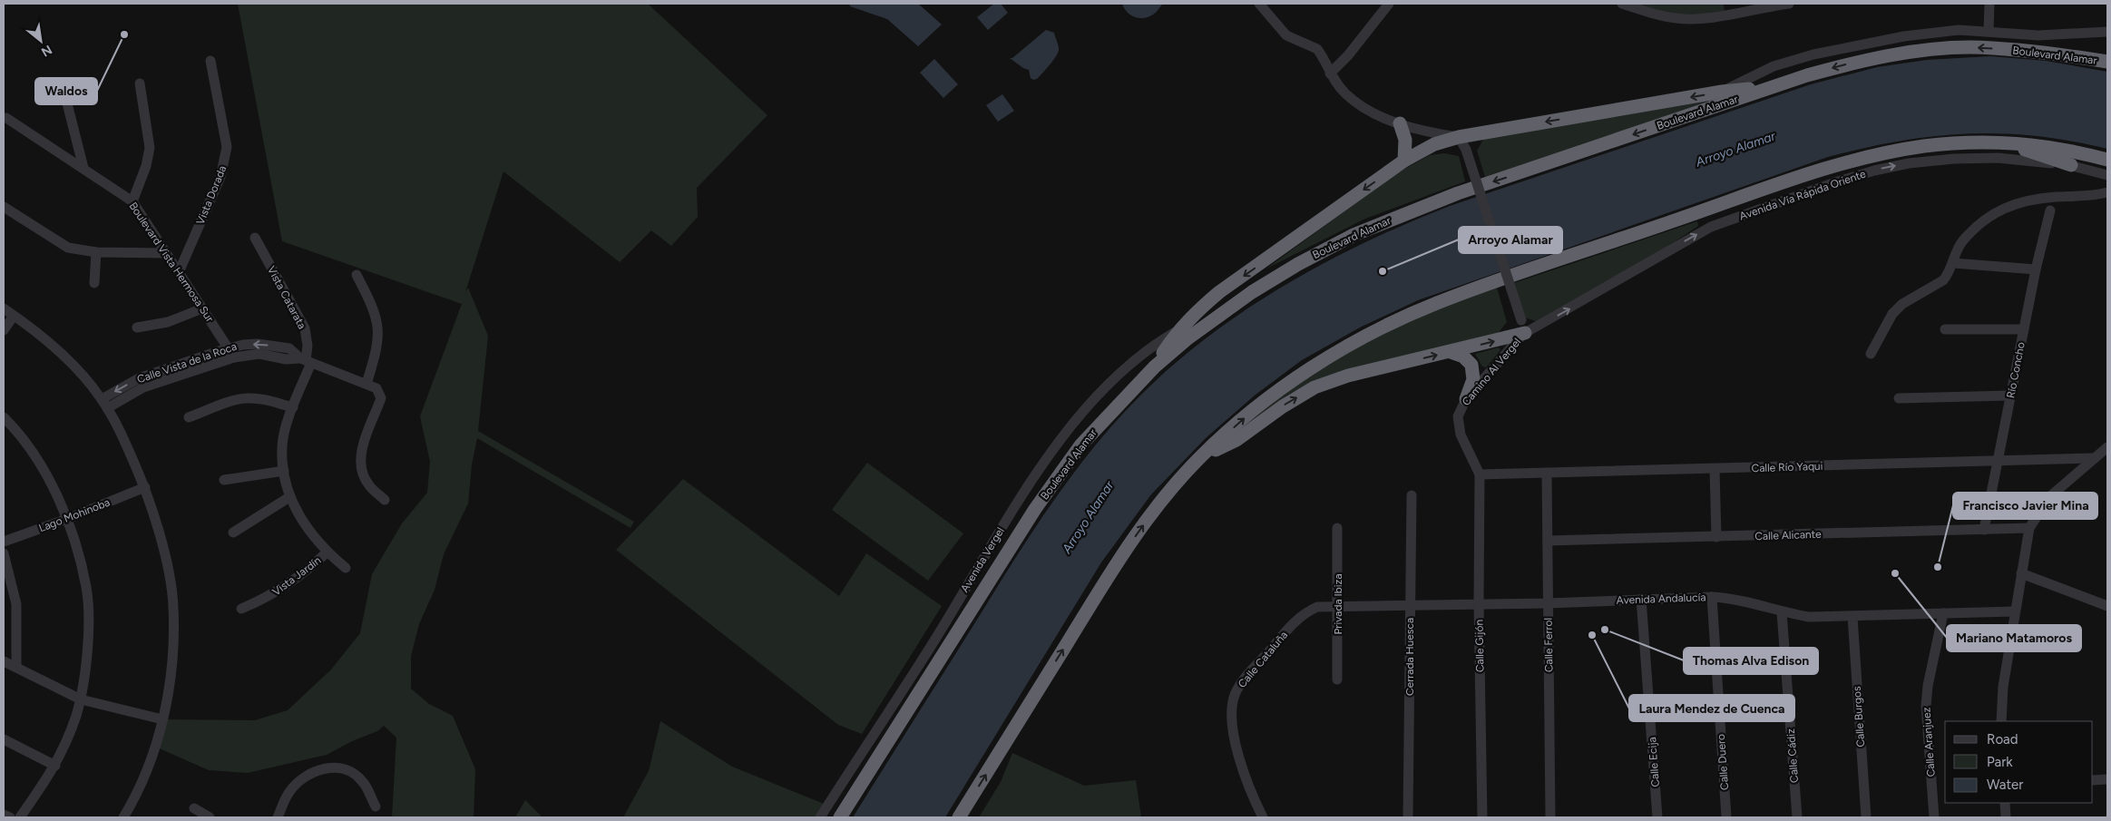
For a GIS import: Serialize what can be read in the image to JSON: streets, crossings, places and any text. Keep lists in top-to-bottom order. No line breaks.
{"streets":{"highway":["Boulevard Alamar"],"street":["Vista Dorada","Avenida Vía Rápida Oriente","Boulevard Vista Hermosa Sur","Vista Catarata","Calle Vista de la Roca","Río Concho","Camino Al Vergel","Calle Río Yaqui","Lago Mohinoba","Calle Alicante","Avenida Vergel","Vista Jardín","Avenida Andalucía","Privada Ibiza","Calle Ferrol","Calle Gijón","Cerrada Huesca","Calle Cataluña","Calle Burgos","Calle Aranjuez","Calle Cádiz","Calle Ecija","Calle Duero"]},"crossings":[["Vista Dorada","Boulevard Vista Hermosa Sur"],["Avenida Vía Rápida Oriente","Camino Al Vergel"],["Boulevard Vista Hermosa Sur","Calle Vista de la Roca"],["Vista Catarata","Calle Vista de la Roca"],["Río Concho","Calle Río Yaqui"],["Río Concho","Calle Alicante"],["Camino Al Vergel","Calle Río Yaqui"],["Camino Al Vergel","Calle Gijón"],["Calle Río Yaqui","Calle Ferrol"],["Calle Río Yaqui","Calle Gijón"],["Calle Alicante","Calle Ferrol"],["Avenida Andalucía","Privada Ibiza"],["Avenida Andalucía","Calle Ferrol"],["Avenida Andalucía","Calle Gijón"],["Avenida Andalucía","Cerrada Huesca"],["Avenida Andalucía","Calle Cataluña"],["Avenida Andalucía","Calle Burgos"],["Avenida Andalucía","Calle Aranjuez"],["Avenida Andalucía","Calle Cádiz"],["Avenida Andalucía","Calle Ecija"],["Avenida Andalucía","Calle Duero"]],"one_way":["Avenida Vía Rápida Oriente"],"water":["Arroyo Alamar"],"places":["Waldos","Arroyo Alamar","Francisco Javier Mina","Mariano Matamoros","Thomas Alva Edison","Laura Mendez de Cuenca"],"legend":["Road","Park","Water"],"north":"bottom right"}
